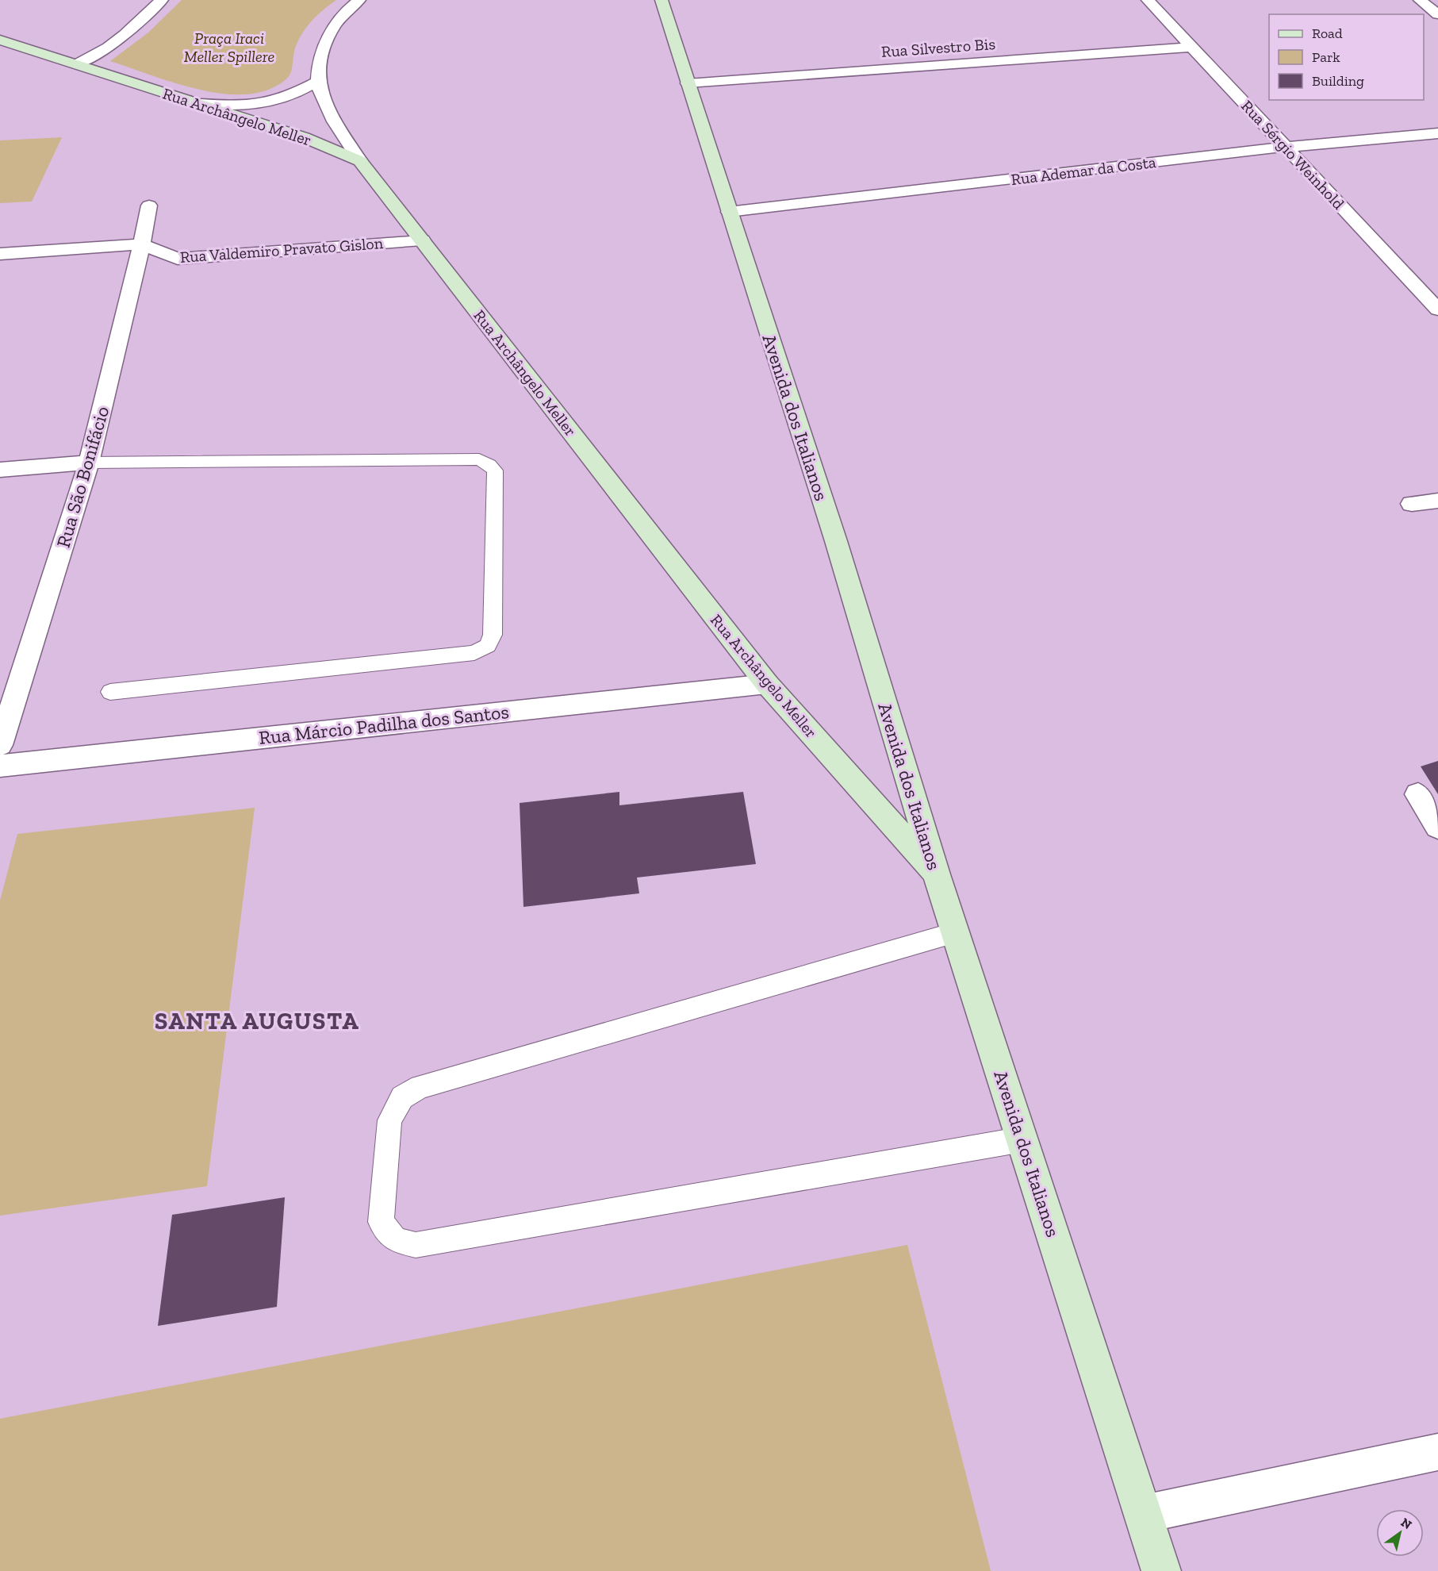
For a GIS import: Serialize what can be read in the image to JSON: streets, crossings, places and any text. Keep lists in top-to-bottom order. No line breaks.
{"streets":{"main road":["Rua Archângelo Meller","Avenida dos Italianos"],"street":["Rua Silvestro Bis","Rua Sérgio Weinhold","Rua Ademar da Costa","Rua Valdemiro Pravato Gislon","Rua São Bonifácio","Rua Márcio Padilha dos Santos"]},"crossings":[["Rua Silvestro Bis","Rua Sérgio Weinhold"],["Rua Silvestro Bis","Avenida dos Italianos"],["Rua Archângelo Meller","Rua Valdemiro Pravato Gislon"],["Rua Archângelo Meller","Avenida dos Italianos"],["Rua Archângelo Meller","Rua Márcio Padilha dos Santos"],["Rua Sérgio Weinhold","Rua Ademar da Costa"],["Rua Ademar da Costa","Avenida dos Italianos"],["Rua Valdemiro Pravato Gislon","Rua São Bonifácio"]],"districts":["SANTA AUGUSTA"],"parks":["Praça Iraci Meller Spillere"],"legend":["Road","Park","Building"],"north":"top right"}
